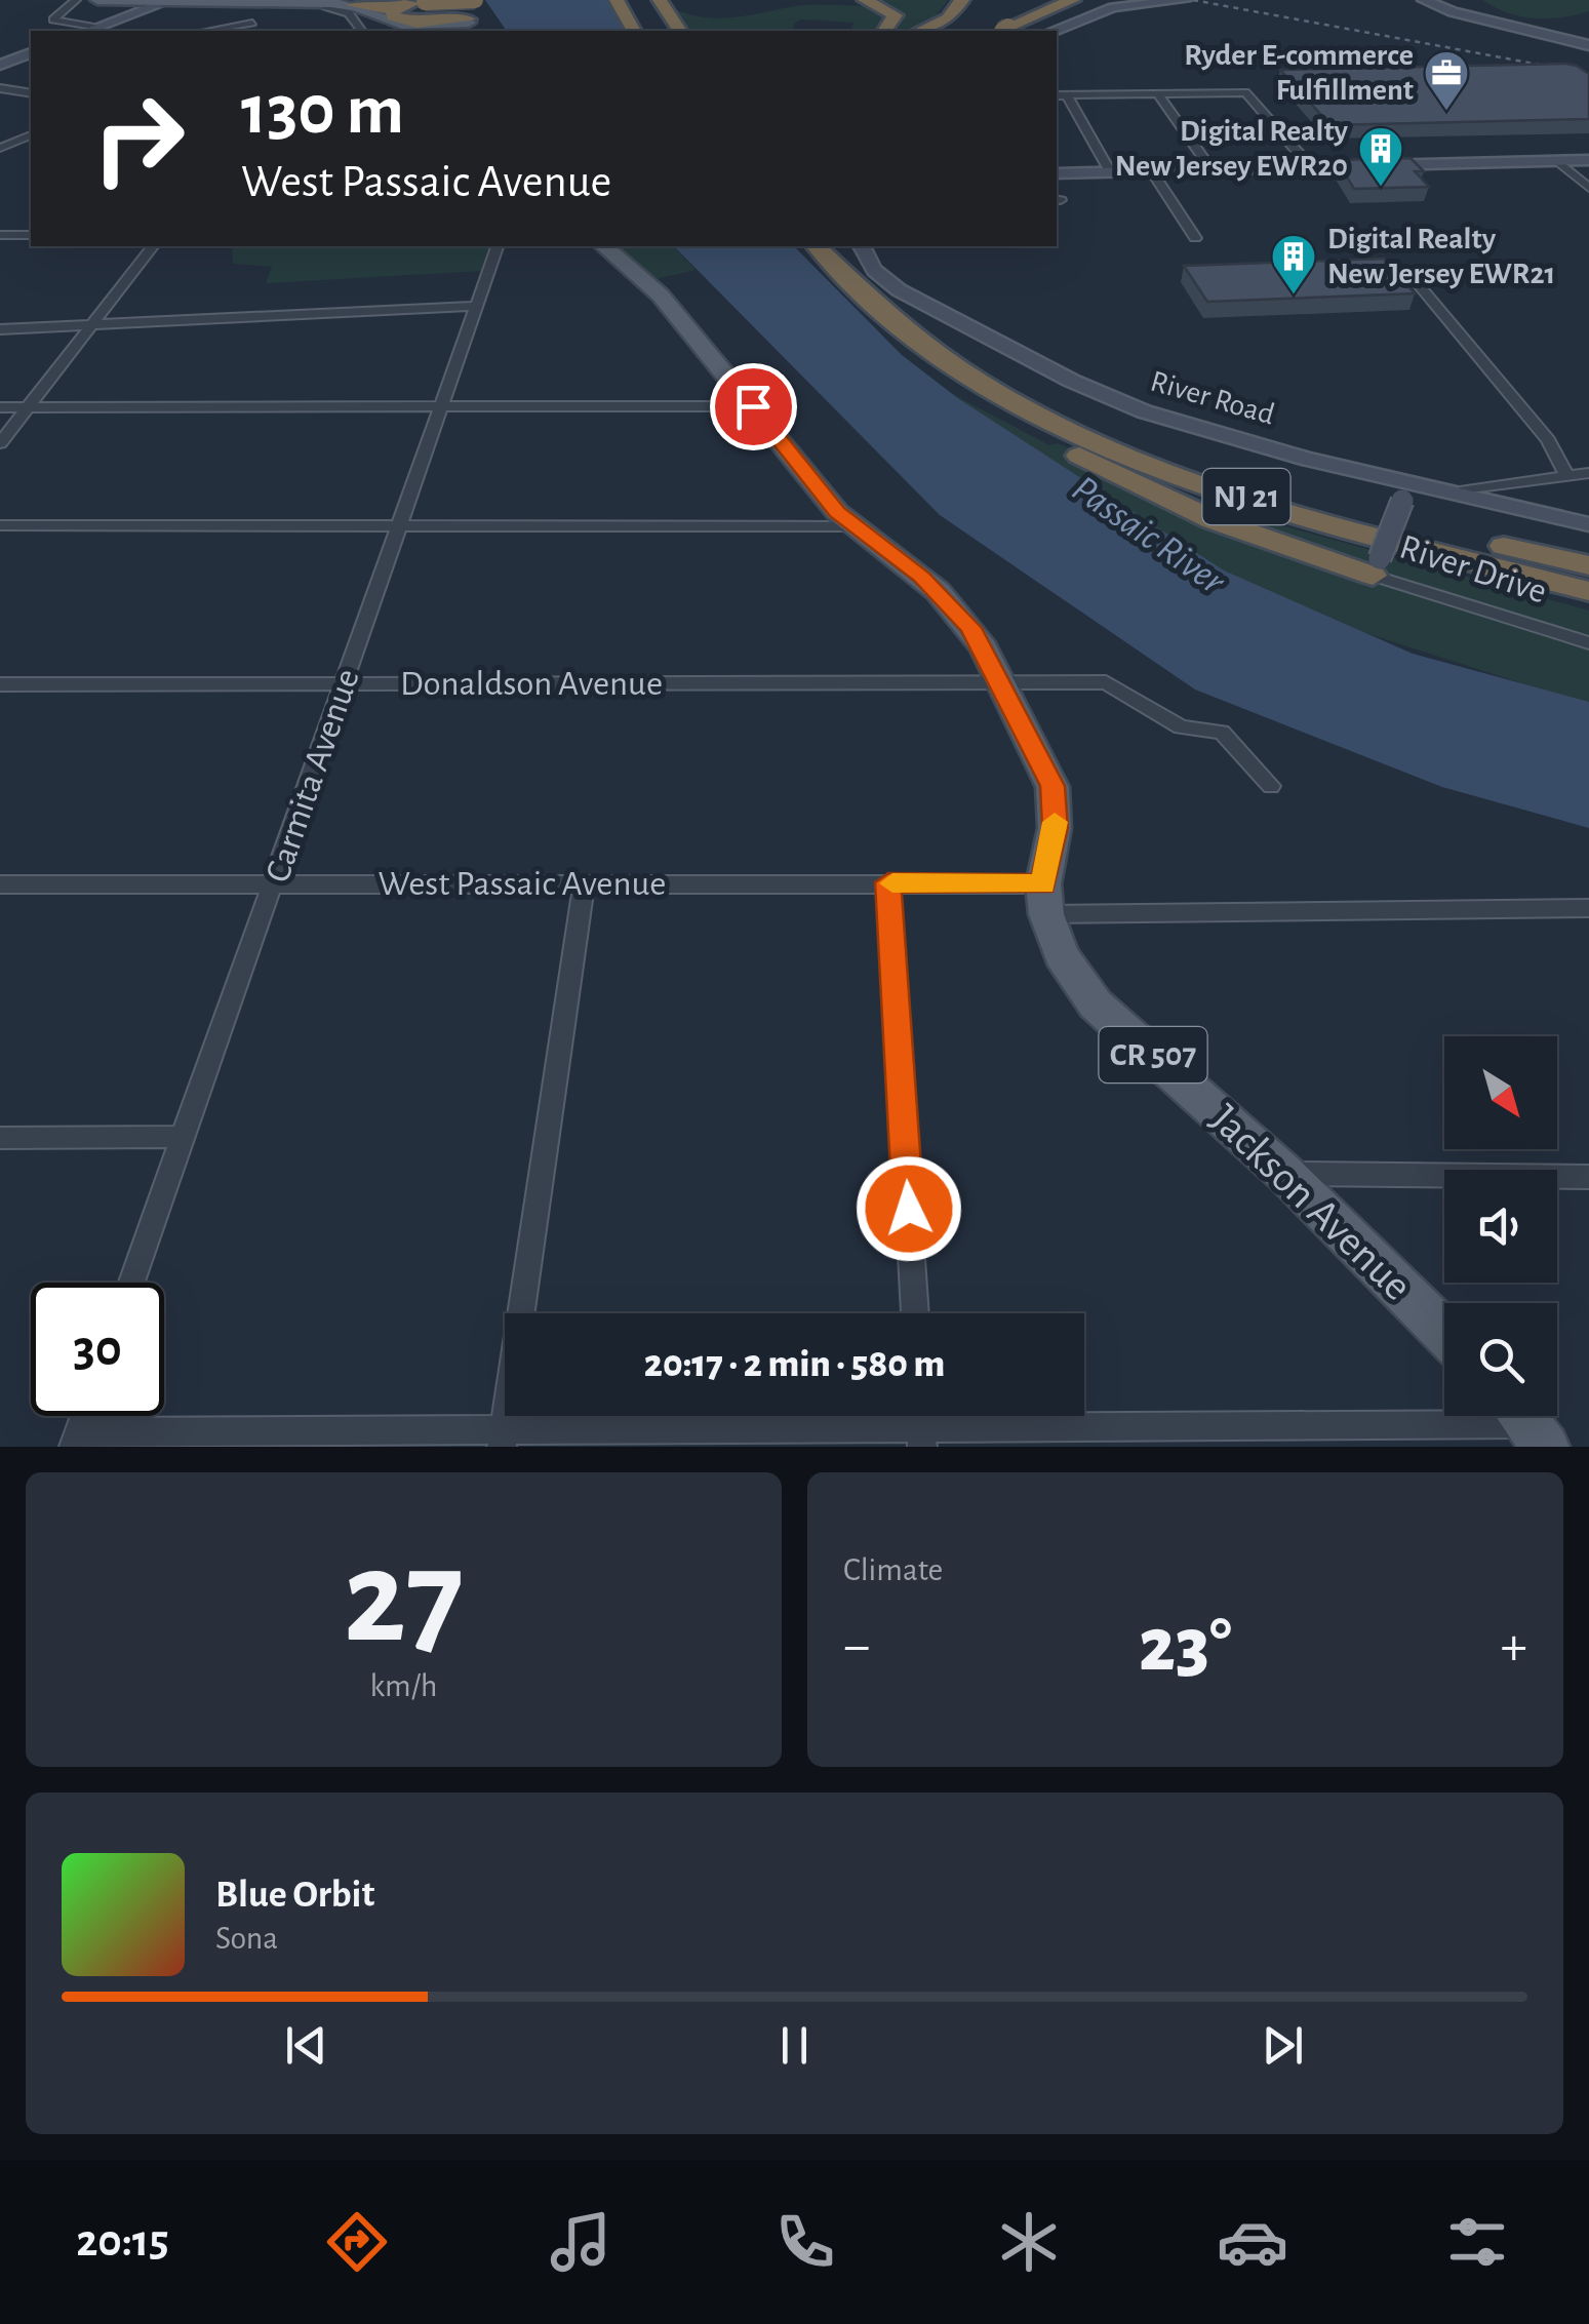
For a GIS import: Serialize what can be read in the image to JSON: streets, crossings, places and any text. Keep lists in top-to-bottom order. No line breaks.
{"streets":{"highway":["NJ 21"],"main road":["CR 507","Jackson Avenue"],"street":["River Road","River Drive","Donaldson Avenue","Carmita Avenue","West Passaic Avenue"]},"crossings":[["River Road","River Drive"],["Donaldson Avenue","Carmita Avenue"],["Carmita Avenue","West Passaic Avenue"],["West Passaic Avenue","Jackson Avenue"]],"water":["Passaic River"],"places":{"office":["Ryder E-commerce Fulfillment"],"building":["Digital Realty New Jersey EWR20","Digital Realty New Jersey EWR21"]},"north":"bottom right","page":{"turn":["130 m","West Passaic Avenue"],"limit":"30","trip":"20:17 · 2 min · 580 m","tile":[["27","km/h"],"Climate"],"heat":["−","23°","+"],"song":["Blue Orbit","Sona"],"tabs":"20:15"}}
